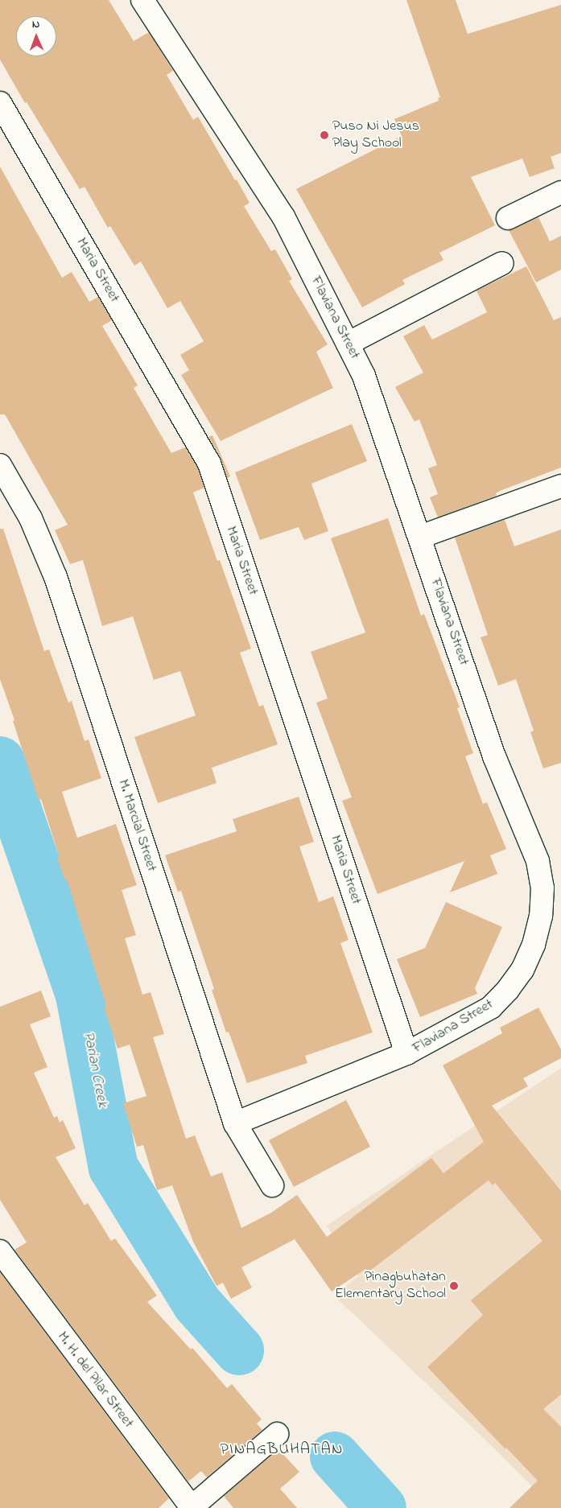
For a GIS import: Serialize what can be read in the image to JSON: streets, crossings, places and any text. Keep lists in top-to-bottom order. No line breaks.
{"streets":{"street":["Maria Street","Flaviana Street","M. Marcial Street","M. H. del Pilar Street"]},"crossings":[["Maria Street","Flaviana Street"],["Flaviana Street","M. Marcial Street"]],"districts":["PINAGBUHATAN"],"water":["Parian Creek"],"places":["Puso Ni Jesus Play School","Pinagbuhatan Elementary School"],"north":"top"}
